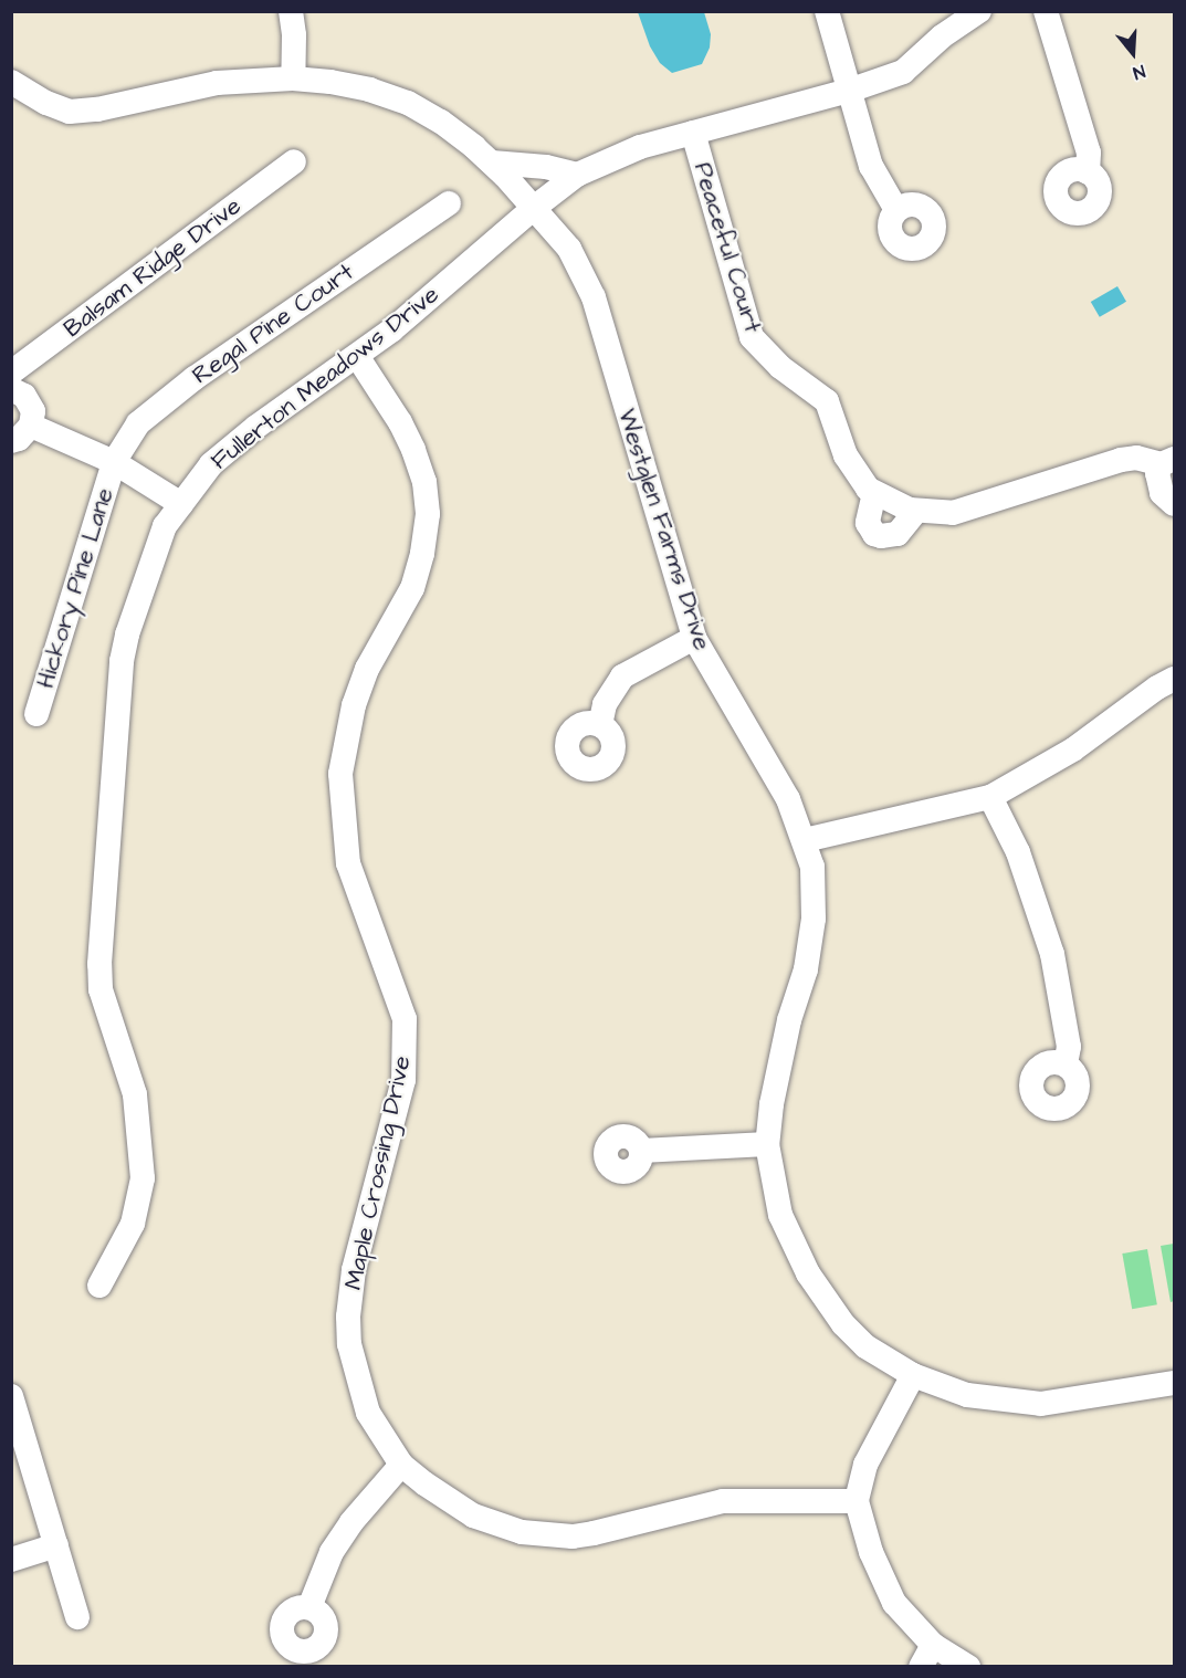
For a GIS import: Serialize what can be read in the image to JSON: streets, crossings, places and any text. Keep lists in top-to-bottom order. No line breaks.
{"streets":{"street":["Peaceful Court","Balsam Ridge Drive","Regal Pine Court","Fullerton Meadows Drive","Westglen Farms Drive","Hickory Pine Lane","Maple Crossing Drive"]},"crossings":[["Peaceful Court","Fullerton Meadows Drive"],["Regal Pine Court","Hickory Pine Lane"],["Fullerton Meadows Drive","Westglen Farms Drive"],["Fullerton Meadows Drive","Maple Crossing Drive"]],"north":"bottom"}
